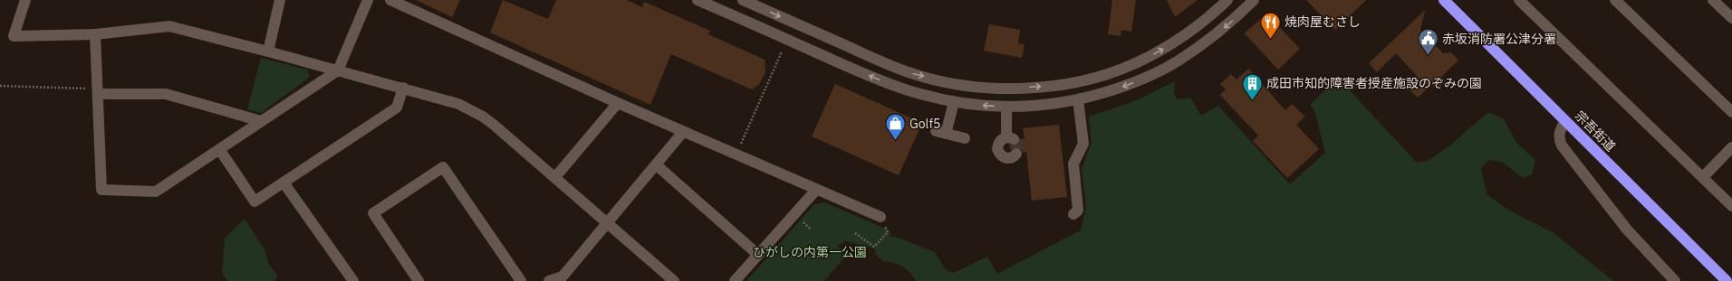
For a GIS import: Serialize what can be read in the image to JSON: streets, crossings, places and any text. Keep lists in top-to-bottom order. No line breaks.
{"streets":{"highway":["宗吾街道"]},"parks":["ひがしの内第一公園"],"places":{"restaurant":["焼肉屋むさし"],"public building":["赤坂消防署公津分署"],"building":["成田市知的障害者授産施設のぞみの園"],"shop":["Golf5"]}}
